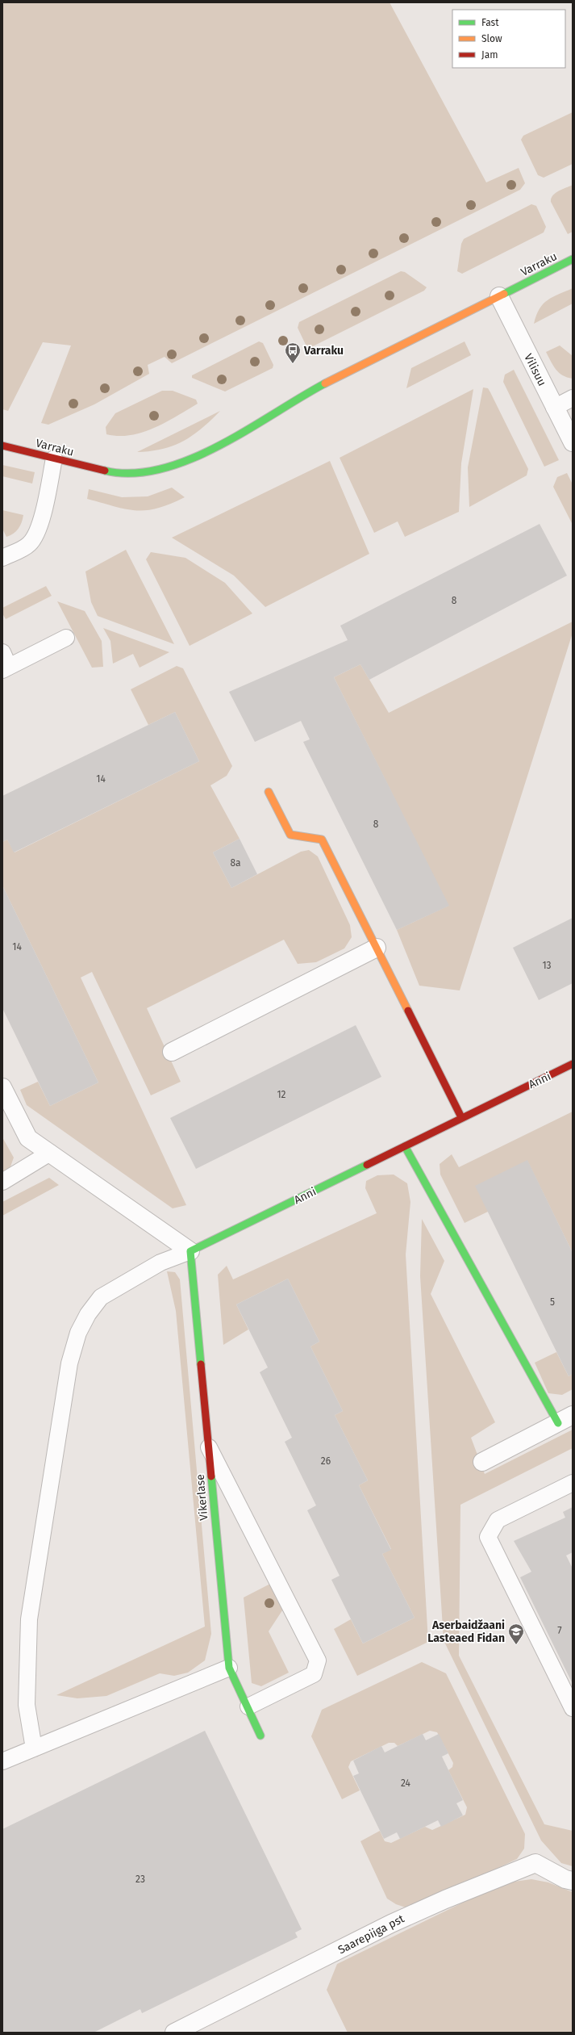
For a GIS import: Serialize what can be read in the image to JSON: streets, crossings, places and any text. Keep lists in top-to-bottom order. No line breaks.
{"streets":{"street":["Varraku","Vilisuu","Anni","Vikerlase","Saarepiiga pst"]},"crossings":[["Varraku","Vilisuu"],["Anni","Vikerlase"]],"places":{"bus stop":["Varraku"],"school or university":["Aserbaidžaani Lasteaed Fidan"]},"house_numbers":["8","14","8","8a","14","13","12","5","26","7","24","23"],"legend":["Fast","Slow","Jam"]}
